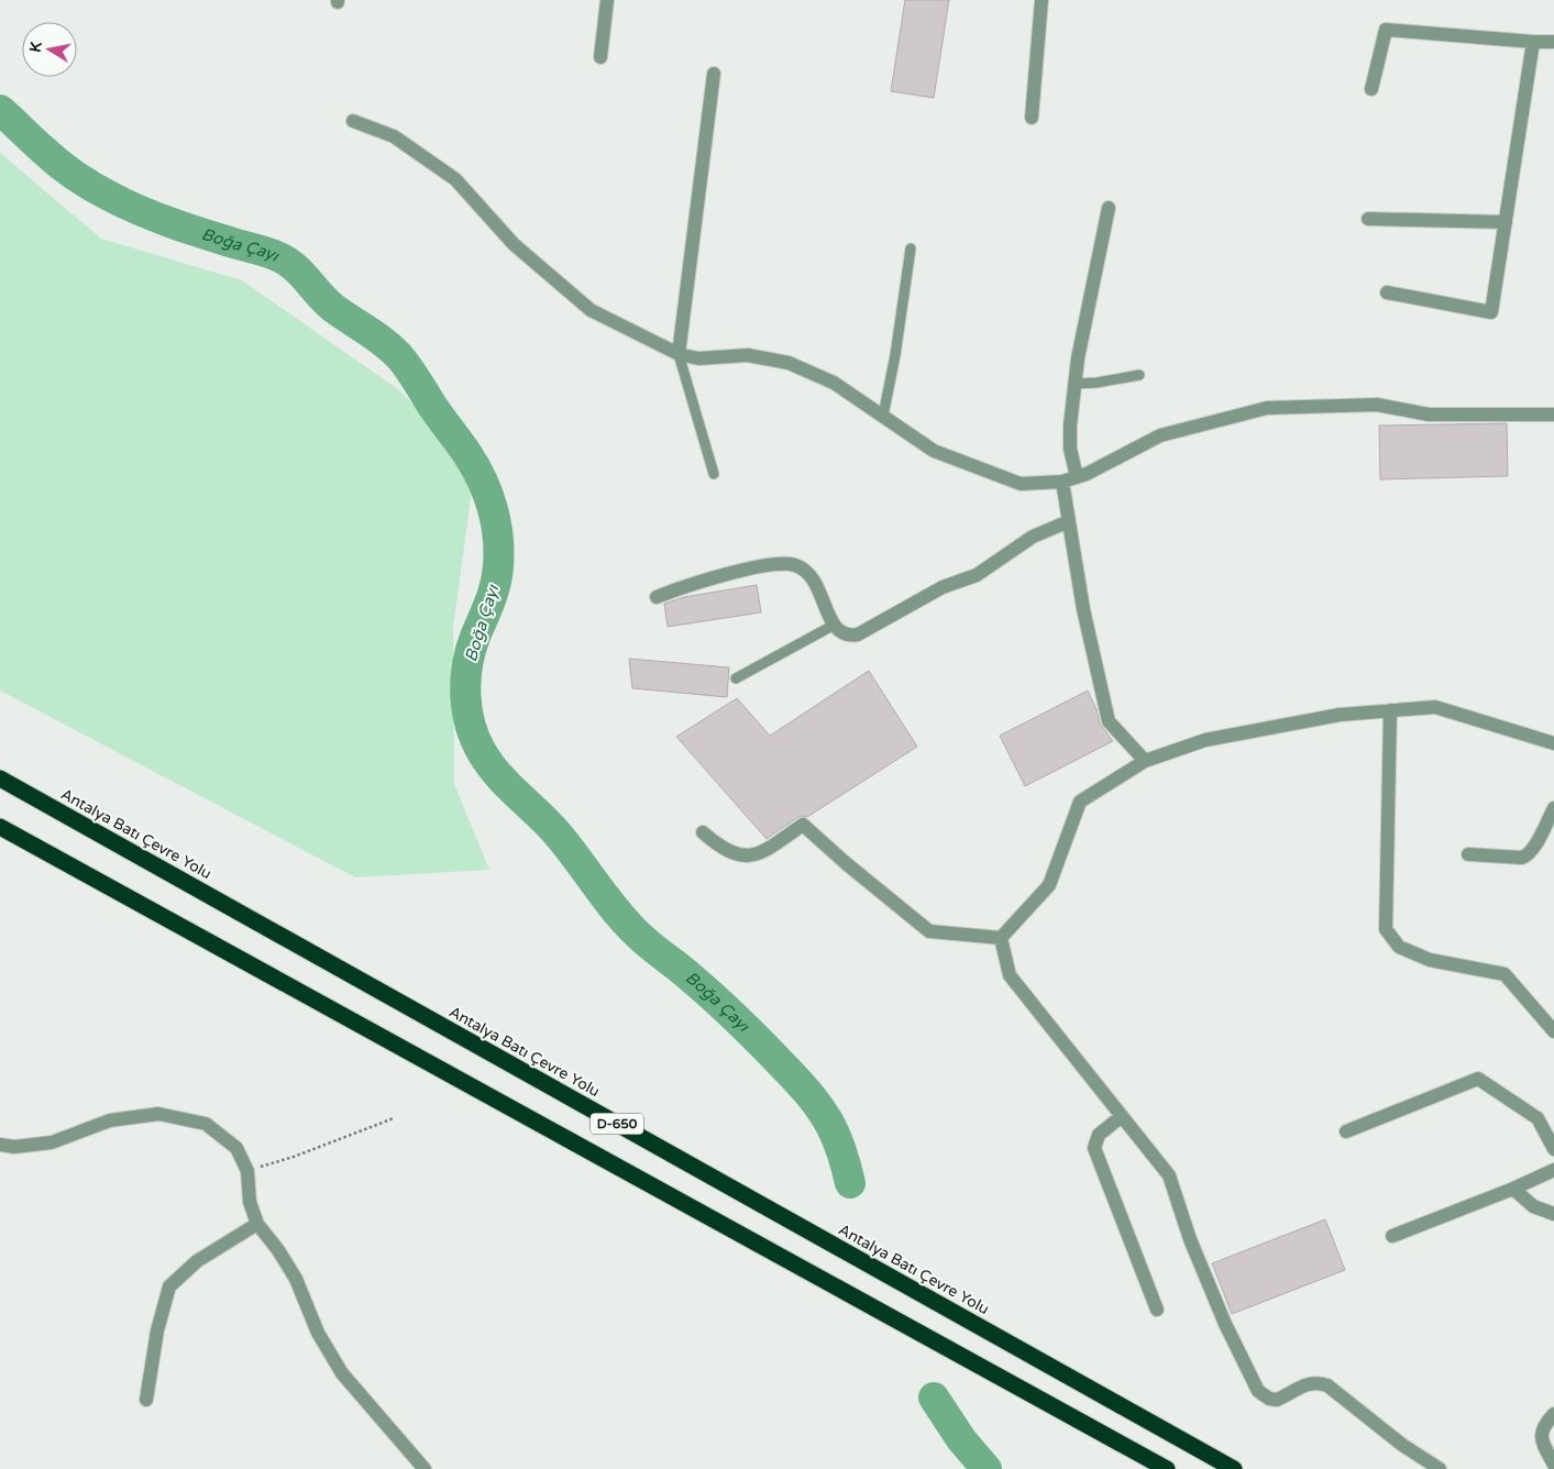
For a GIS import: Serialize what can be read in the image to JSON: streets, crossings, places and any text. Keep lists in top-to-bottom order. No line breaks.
{"streets":{"highway":["Antalya Batı Çevre Yolu","D-650"]},"water":["Boğa Çayı"],"north":"left"}
